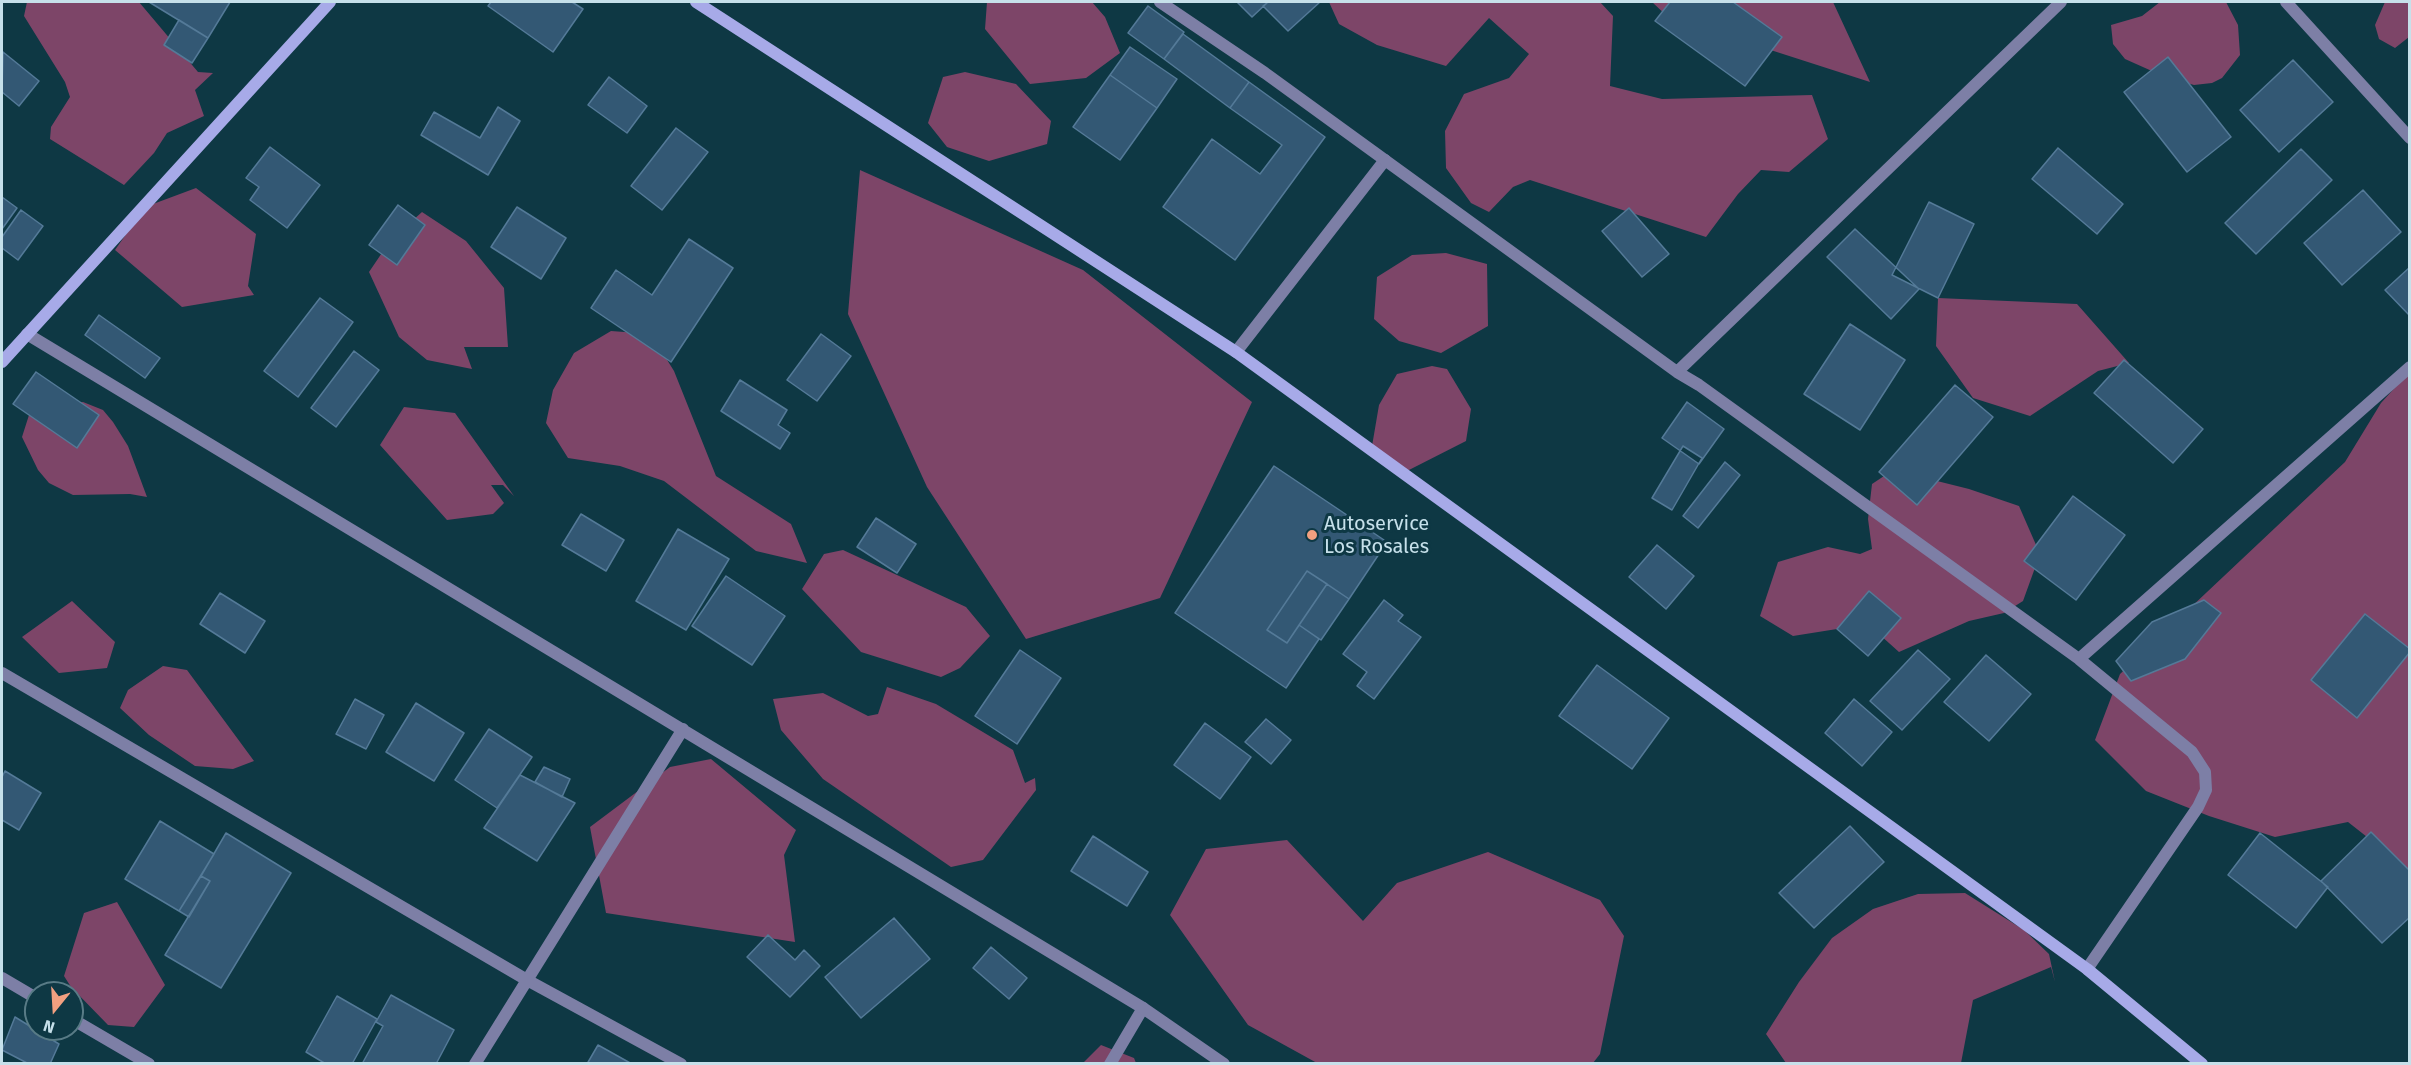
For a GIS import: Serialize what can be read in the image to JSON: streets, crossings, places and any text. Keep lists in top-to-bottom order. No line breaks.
{"places":["Autoservice Los Rosales"],"north":"bottom"}
